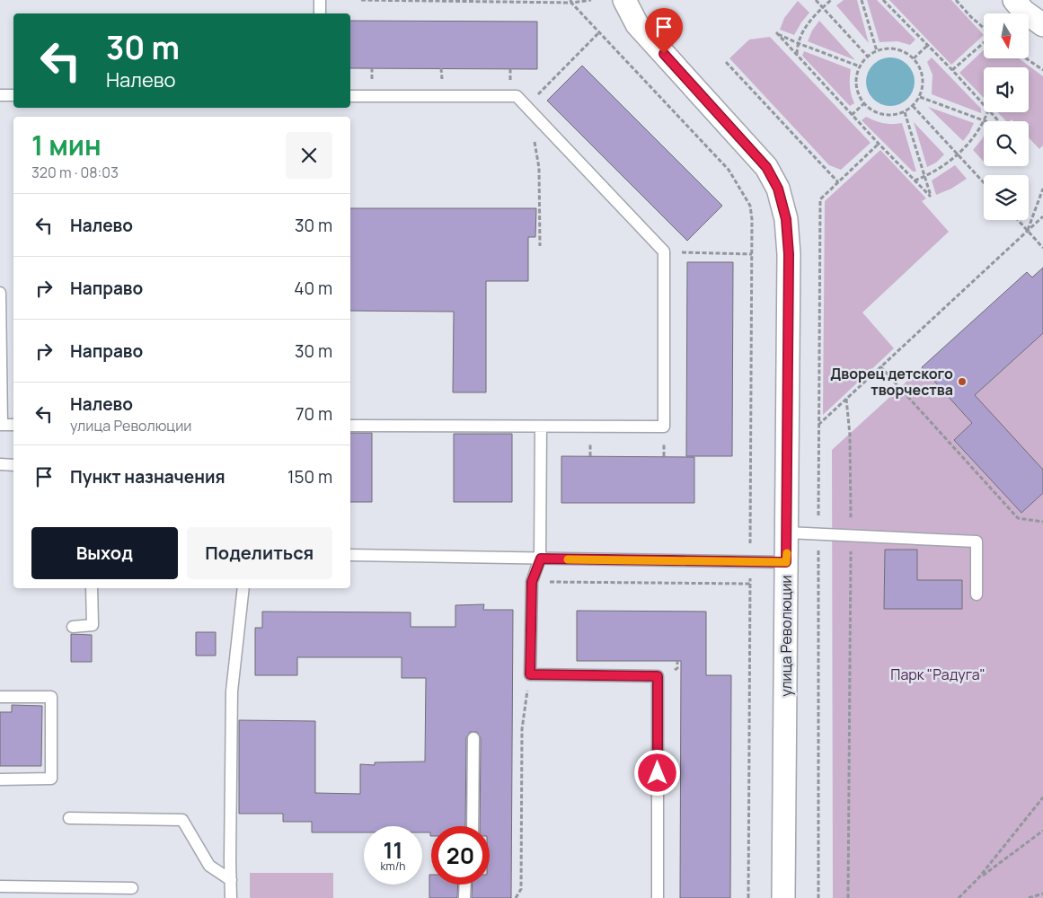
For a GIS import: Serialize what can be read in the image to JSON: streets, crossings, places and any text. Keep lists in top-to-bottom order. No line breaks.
{"streets":{"street":["улица Революции"]},"parks":["Парк \"Радуга\""],"places":["Дворец детского творчества"],"north":"bottom","page":{"turn":["30 m","Налево"],"heading":["1 мин","320 m · 08:03"],"list":[{"name":"Налево","value":"30 m"},{"name":"Направо","value":"40 m"},{"name":"Направо","value":"30 m"},{"name":"Налево","note":"улица Революции","value":"70 m"},{"name":"Пункт назначения","value":"150 m"}],"buttons":["Выход","Поделиться"],"speed":"11 km/h","limit":"20"}}
